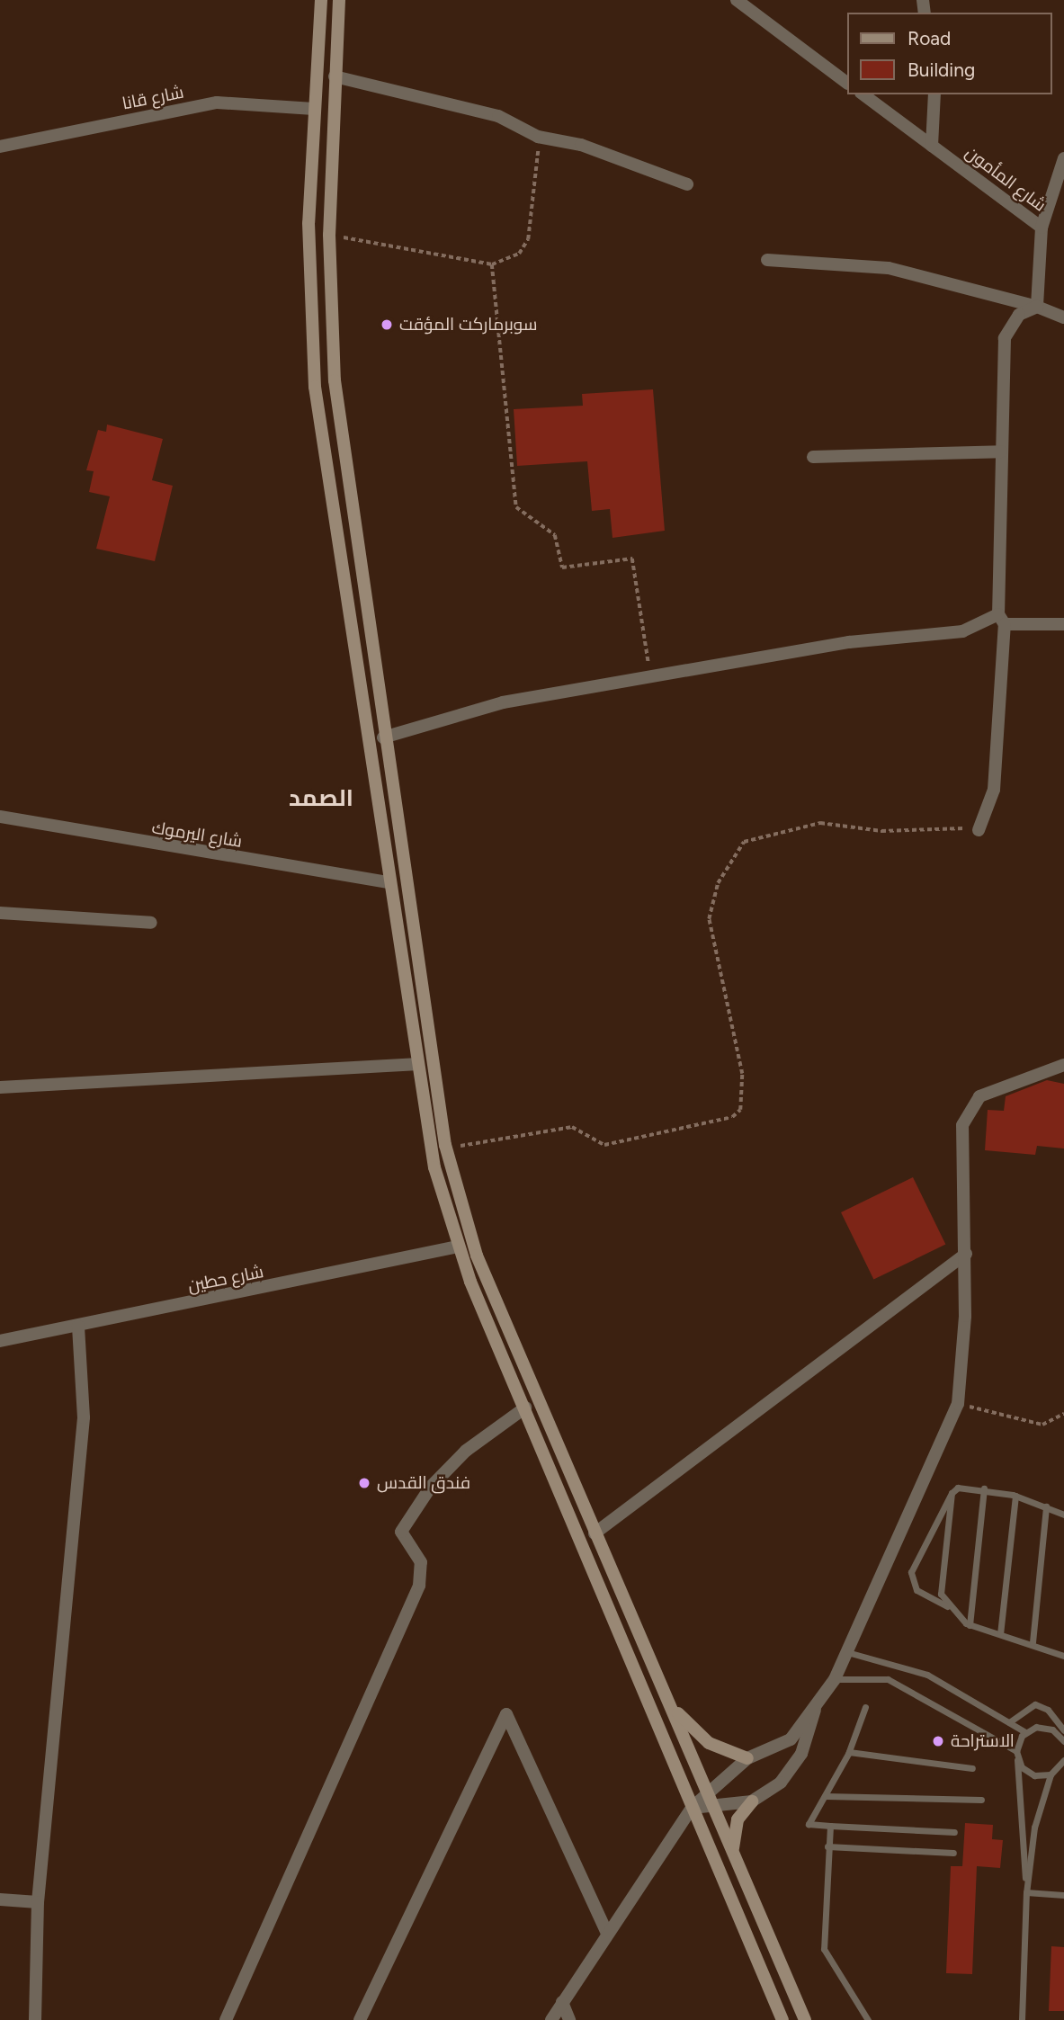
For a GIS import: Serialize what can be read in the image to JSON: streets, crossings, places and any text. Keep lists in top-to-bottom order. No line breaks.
{"streets":{"street":["شارع قانا","شارع المأمون","شارع اليرموك","شارع حطين"]},"districts":["الصمد"],"places":["سوبرماركت المؤقت","فندق القدس","الاستراحة"],"legend":["Road","Building"]}
